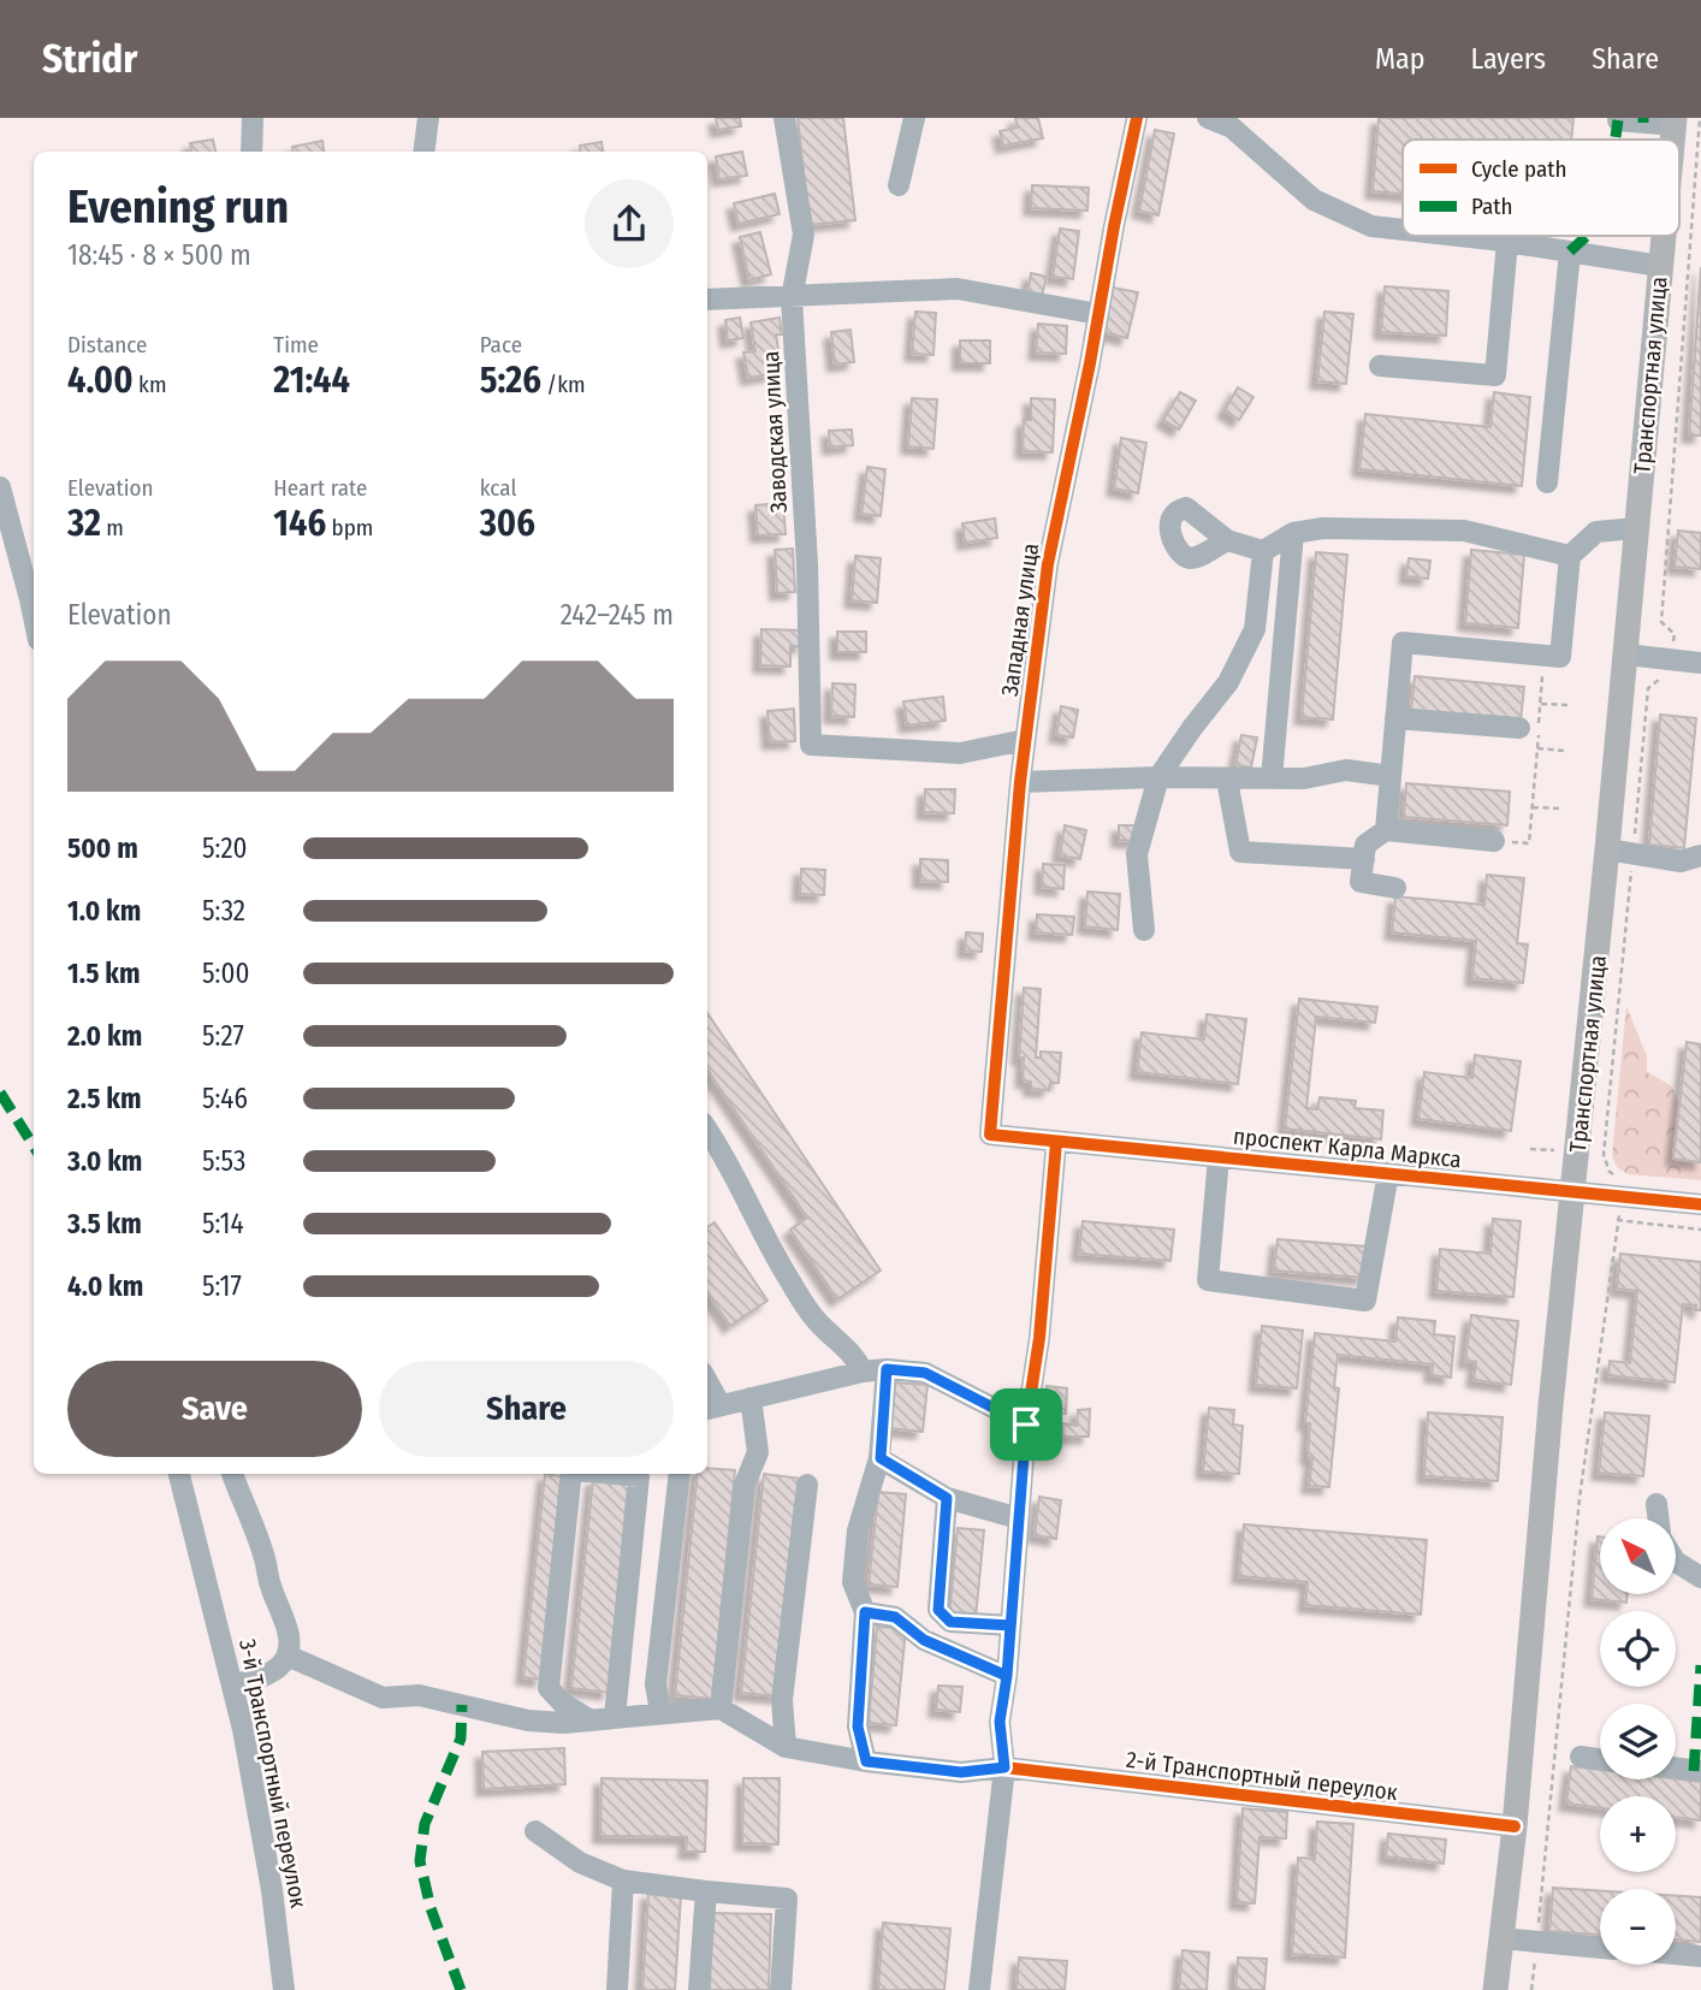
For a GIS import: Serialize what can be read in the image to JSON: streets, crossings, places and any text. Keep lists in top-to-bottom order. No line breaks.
{"streets":{"main road":["Транспортная улица"],"street":["Заводская улица","Западная улица","проспект Карла Маркса","3-й Транспортный переулок","2-й Транспортный переулок"]},"crossings":[["Транспортная улица","проспект Карла Маркса"],["Транспортная улица","2-й Транспортный переулок"],["Заводская улица","Западная улица"],["Западная улица","проспект Карла Маркса"]],"legend":["Cycle path","Path"],"north":"top left","page":{"header":"Stridr","nav":["Map","Layers","Share"],"heading":["Evening run","18:45 · 8 × 500 m"],"stats":[["Distance","4.00 km"],["Time","21:44"],["Pace","5:26 /km"],["Elevation","32 m"],["Heart rate","146 bpm"],["kcal","306"]],"chart":["Elevation","242–245 m"],"list":[{"name":"500 m","note":"5:20"},{"name":"1.0 km","note":"5:32"},{"name":"1.5 km","note":"5:00"},{"name":"2.0 km","note":"5:27"},{"name":"2.5 km","note":"5:46"},{"name":"3.0 km","note":"5:53"},{"name":"3.5 km","note":"5:14"},{"name":"4.0 km","note":"5:17"}],"buttons":["Save","Share"],"map_buttons":["+","−"]}}
